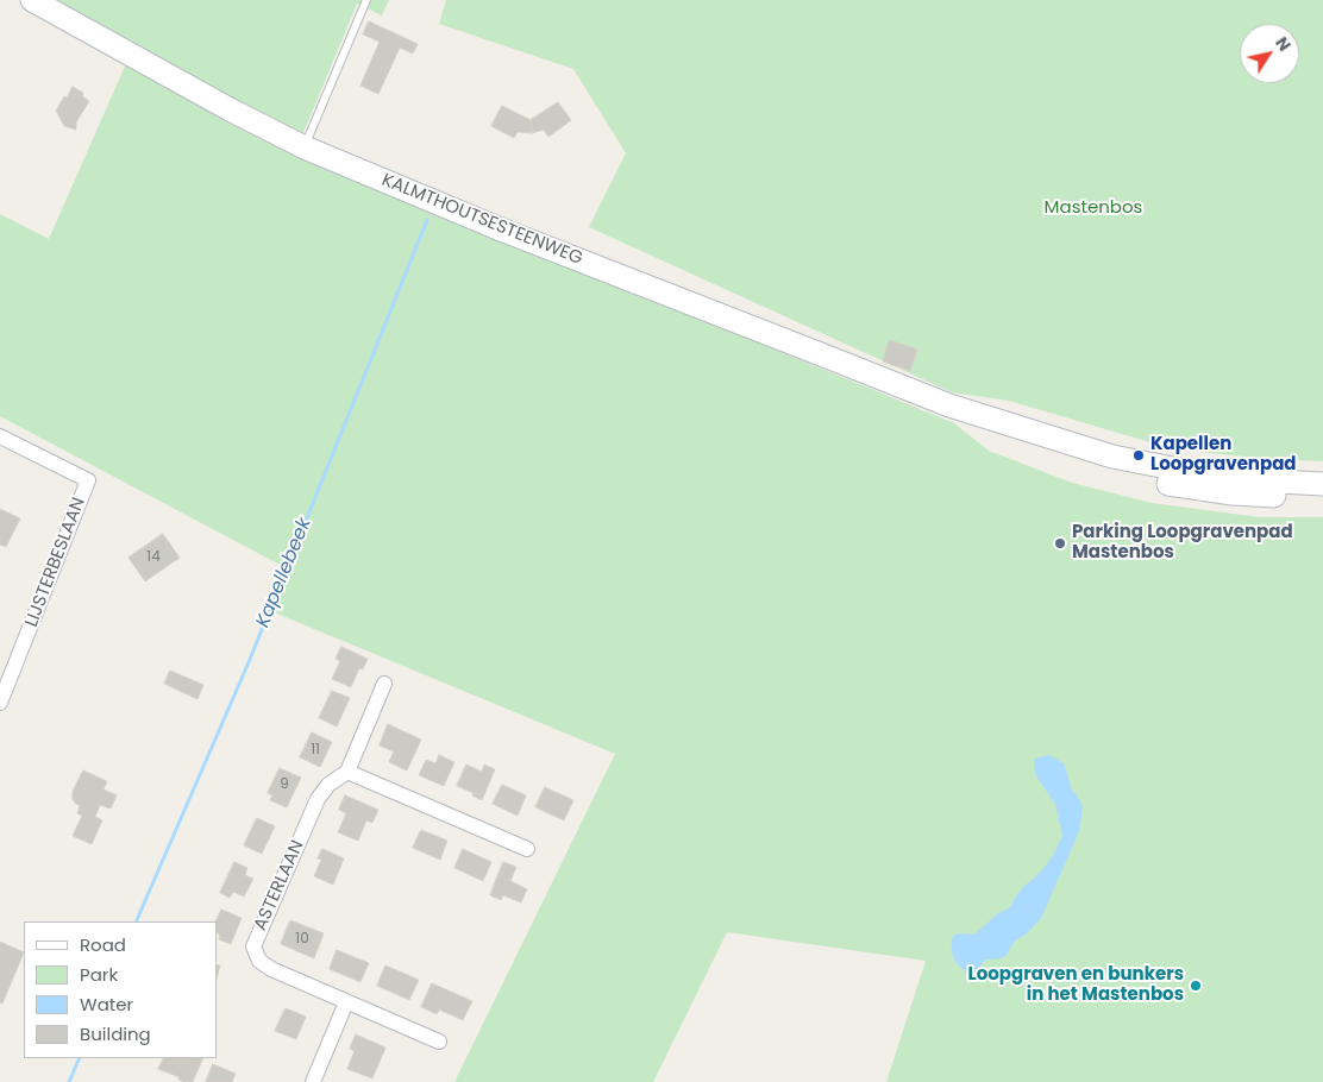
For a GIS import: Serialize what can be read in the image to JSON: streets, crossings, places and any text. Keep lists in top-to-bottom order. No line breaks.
{"streets":{"main road":["KALMTHOUTSESTEENWEG"],"street":["LIJSTERBESLAAN","ASTERLAAN"]},"water":["Kapellebeek"],"parks":["Mastenbos"],"places":["Kapellen Loopgravenpad","Parking Loopgravenpad Mastenbos","Loopgraven en bunkers in het Mastenbos"],"house_numbers":["14","11","9","10"],"legend":["Road","Park","Water","Building"],"north":"top right"}
